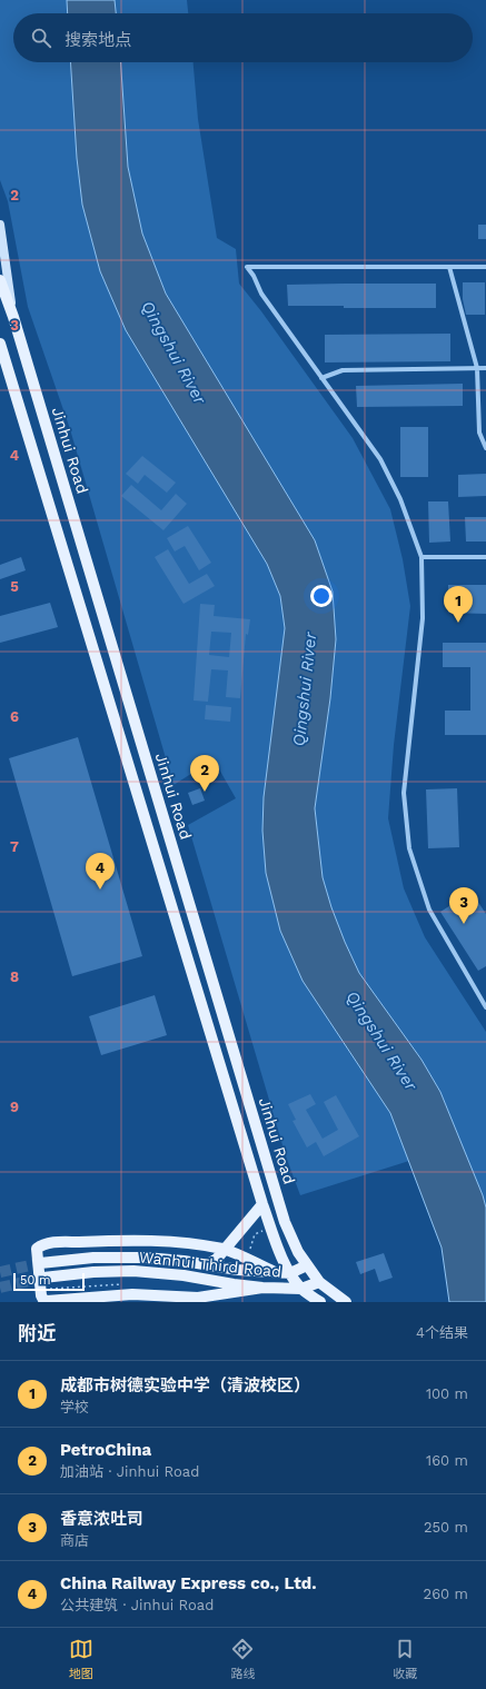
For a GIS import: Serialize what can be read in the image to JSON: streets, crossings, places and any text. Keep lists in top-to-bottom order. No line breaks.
{"streets":{"main road":["Jinhui Road","Wanhui Third Road"]},"crossings":[["Jinhui Road","Wanhui Third Road"]],"water":["Qingshui River"],"scale_bar":"50 m","page":{"search":"搜索地点","pins":["1","2","4","3"],"scale":"50 m","heading":["附近","4个结果"],"list":[{"mark":"1","name":"成都市树德实验中学（清波校区）","note":"学校","value":"100 m"},{"mark":"2","name":"PetroChina","note":"加油站 · Jinhui Road","value":"160 m"},{"mark":"3","name":"香意浓吐司","note":"商店","value":"250 m"},{"mark":"4","name":"China Railway Express co., Ltd.","note":"公共建筑 · Jinhui Road","value":"260 m"}],"nav":["地图","路线","收藏"]},"grid":{"rows":["2","3","4","5","6","7","8","9"]}}
